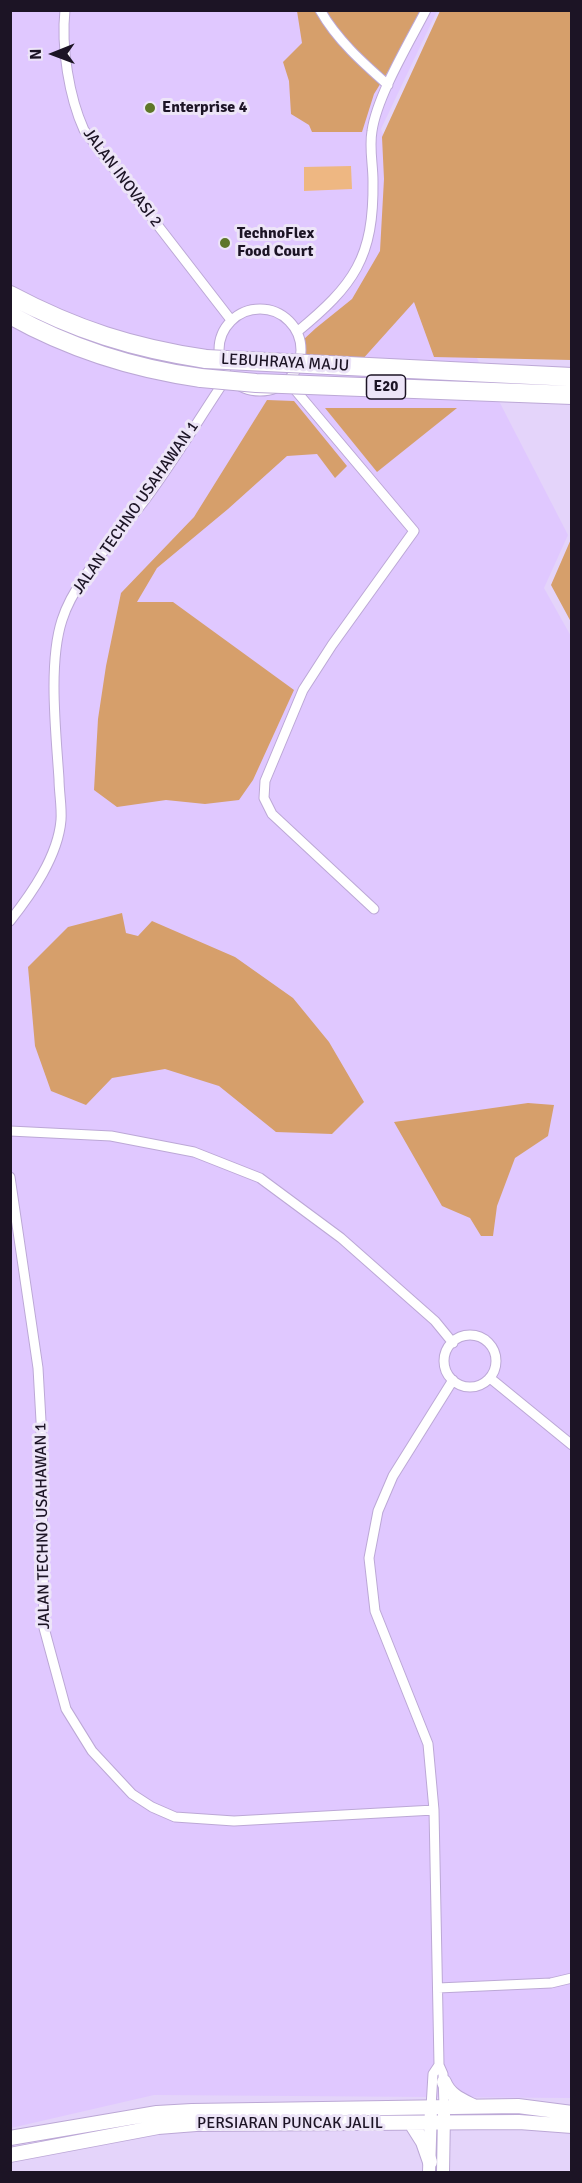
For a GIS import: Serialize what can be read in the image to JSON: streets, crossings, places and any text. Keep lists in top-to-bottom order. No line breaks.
{"streets":{"highway":["LEBUHRAYA MAJU","E20"],"main road":["PERSIARAN PUNCAK JALIL"],"street":["JALAN INOVASI 2","JALAN TECHNO USAHAWAN 1"]},"crossings":[["JALAN INOVASI 2","JALAN TECHNO USAHAWAN 1"]],"places":["Enterprise 4","TechnoFlex Food Court"],"north":"left"}
